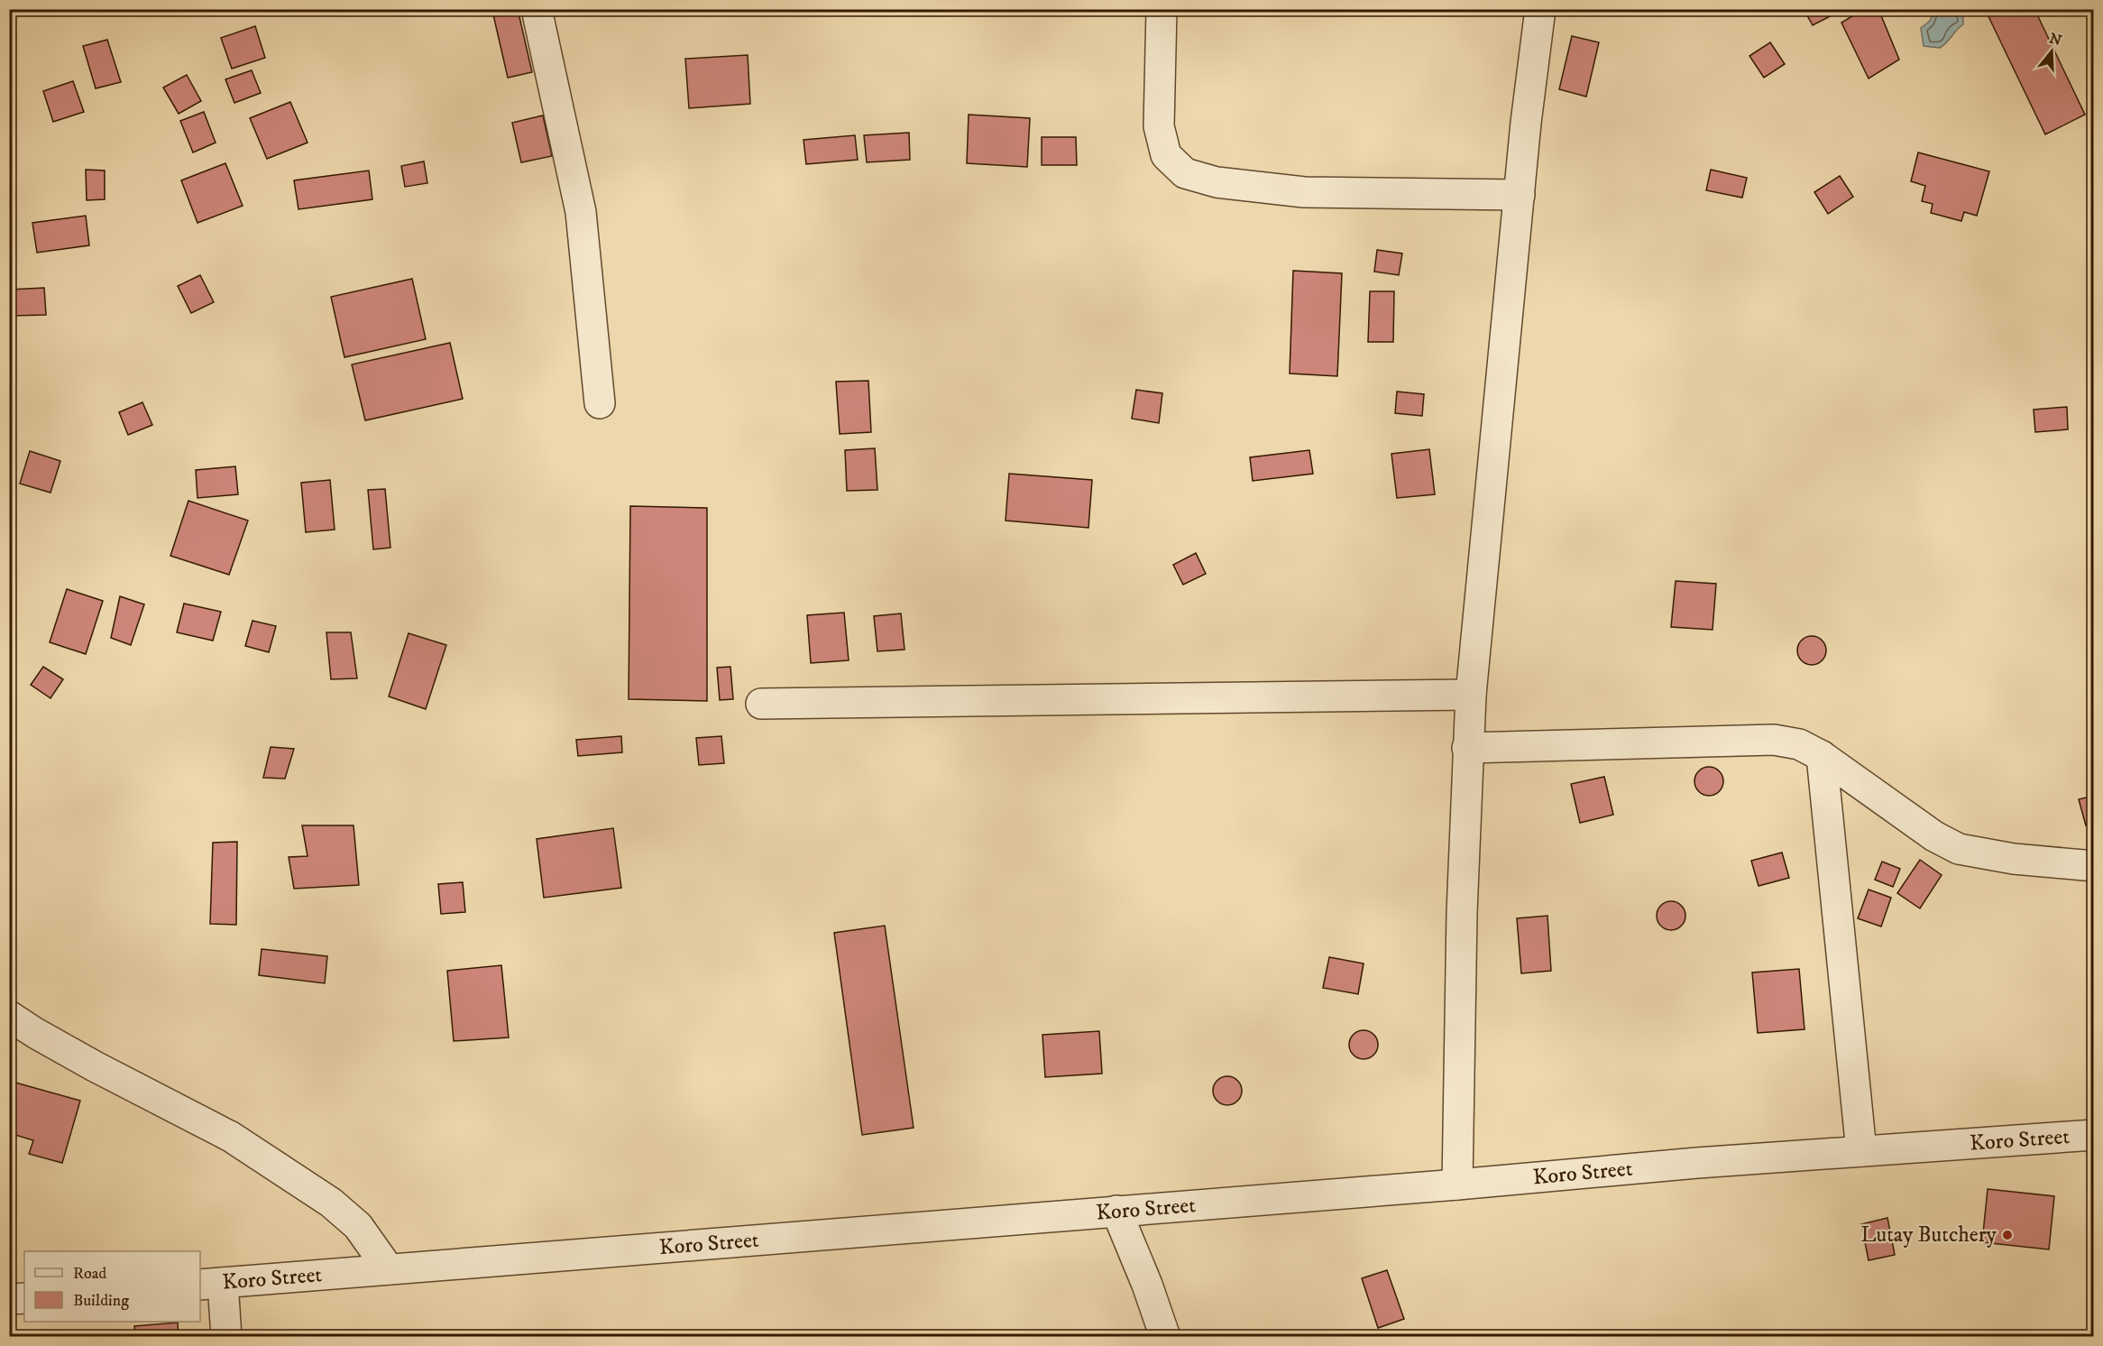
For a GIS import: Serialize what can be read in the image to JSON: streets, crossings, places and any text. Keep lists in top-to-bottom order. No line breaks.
{"streets":{"street":["Koro Street"]},"places":["Lutay Butchery"],"legend":["Road","Building"],"north":"top"}
